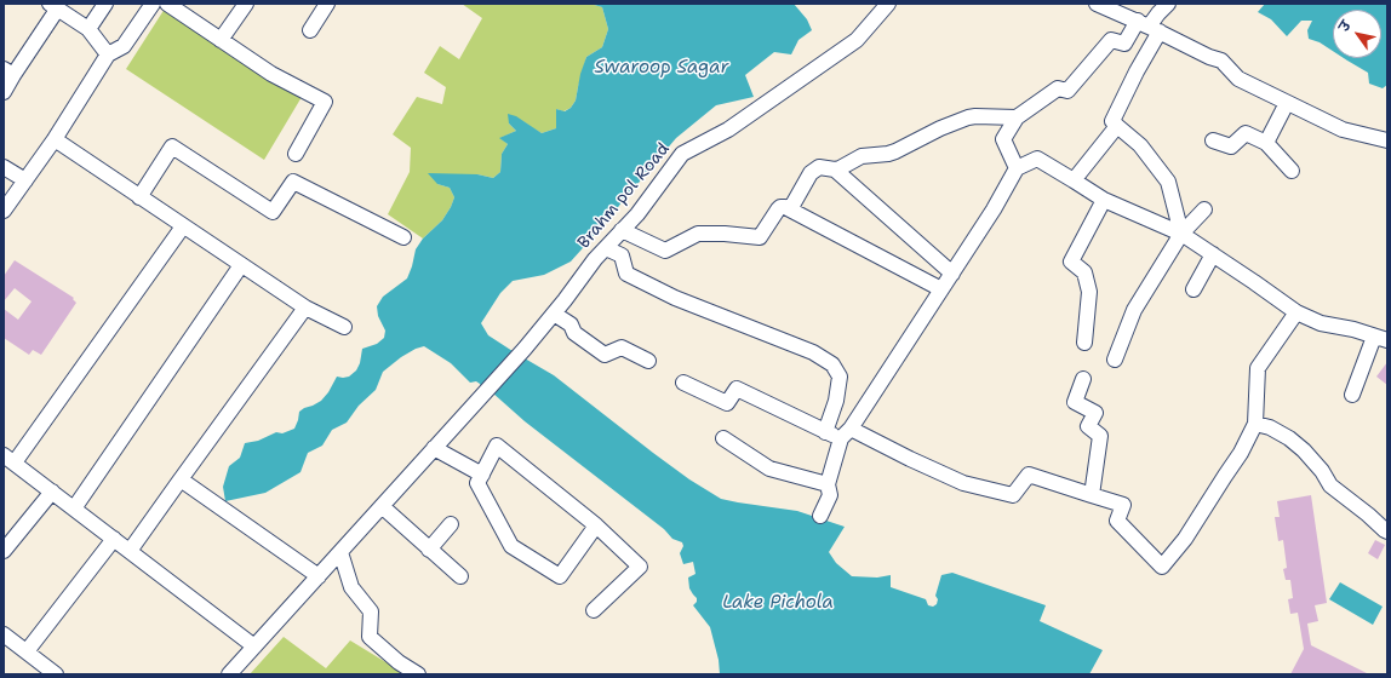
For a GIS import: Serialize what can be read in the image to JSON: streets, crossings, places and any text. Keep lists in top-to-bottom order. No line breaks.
{"streets":{"street":["Brahm pol Road"]},"water":["Swaroop Sagar","Lake Pichola"],"north":"top left"}
